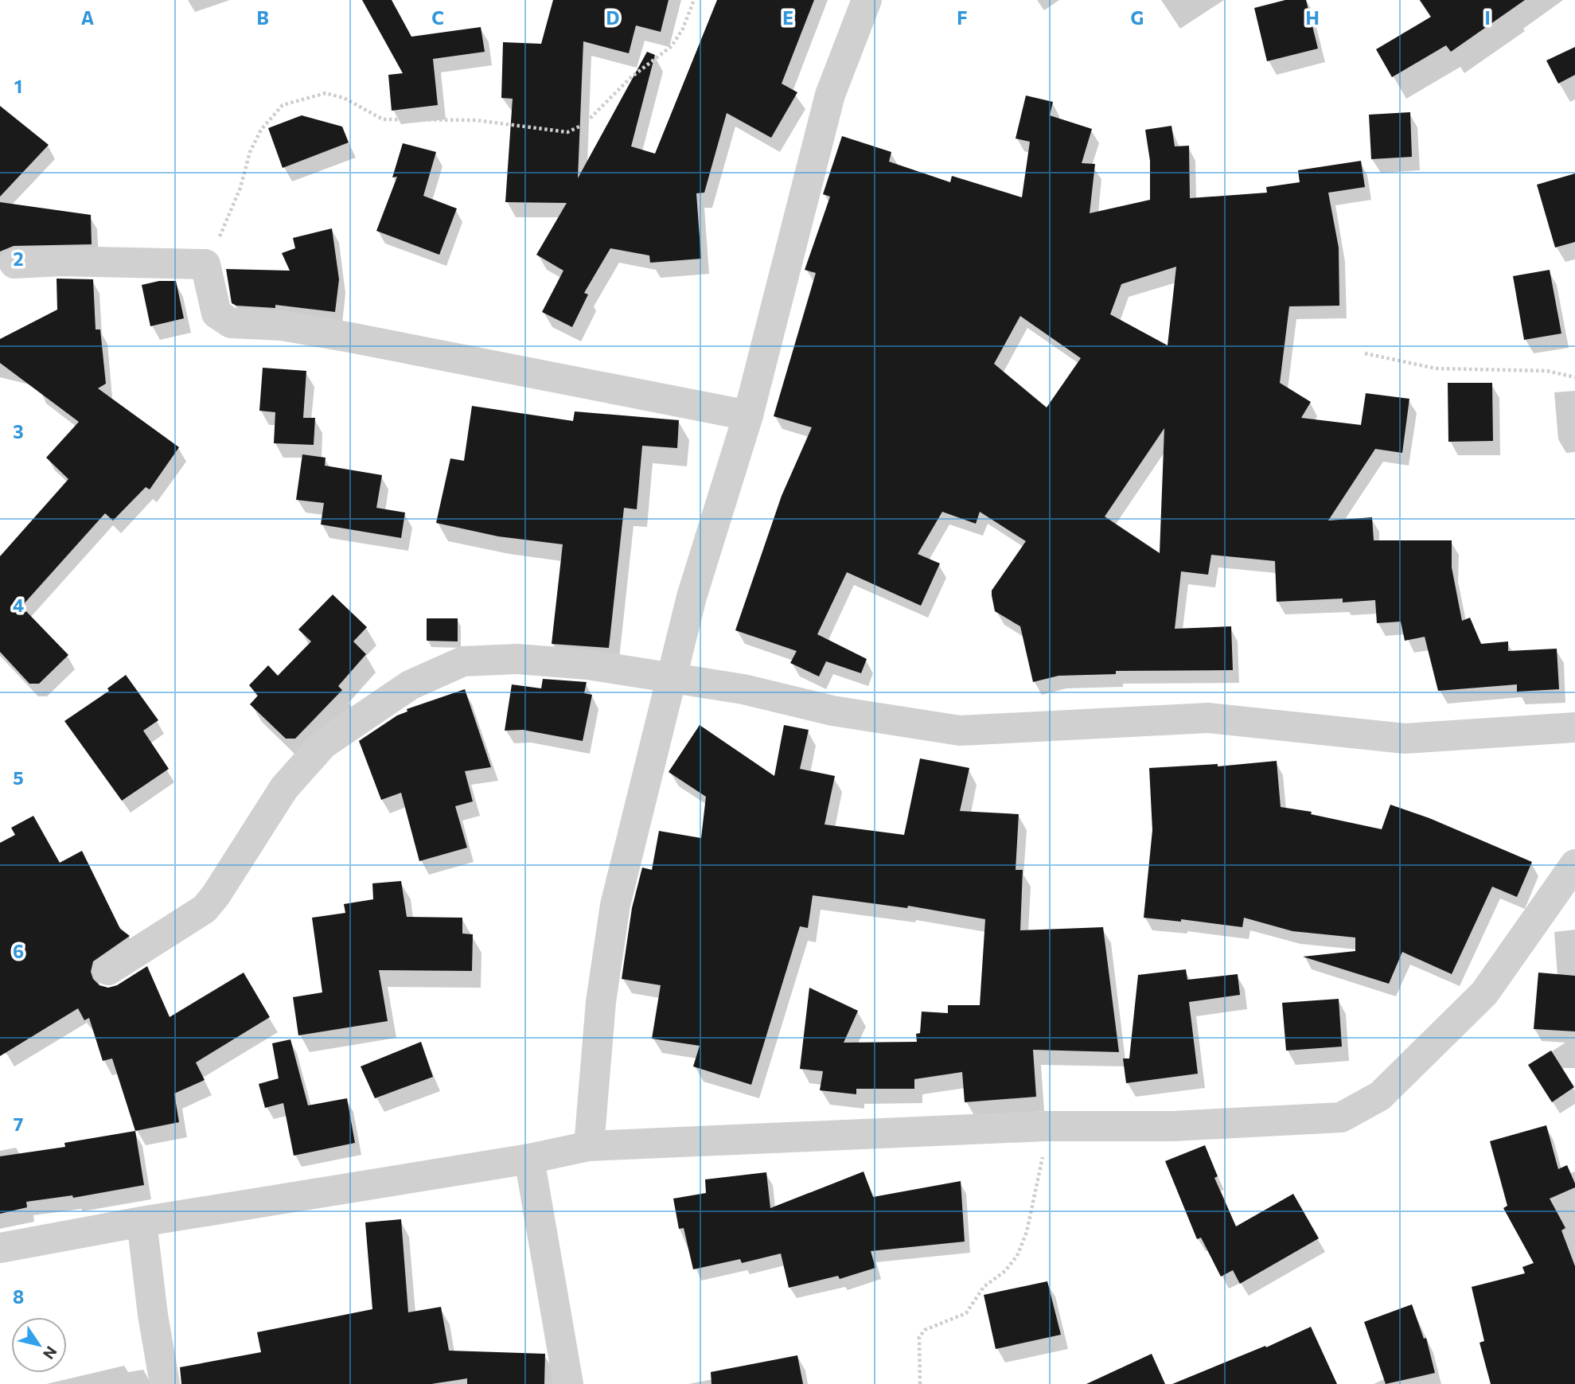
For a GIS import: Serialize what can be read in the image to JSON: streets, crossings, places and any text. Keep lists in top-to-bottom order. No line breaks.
{"north":"bottom right","grid":{"columns":["A","B","C","D","E","F","G","H","I"],"rows":["1","2","3","4","5","6","7","8"]}}
